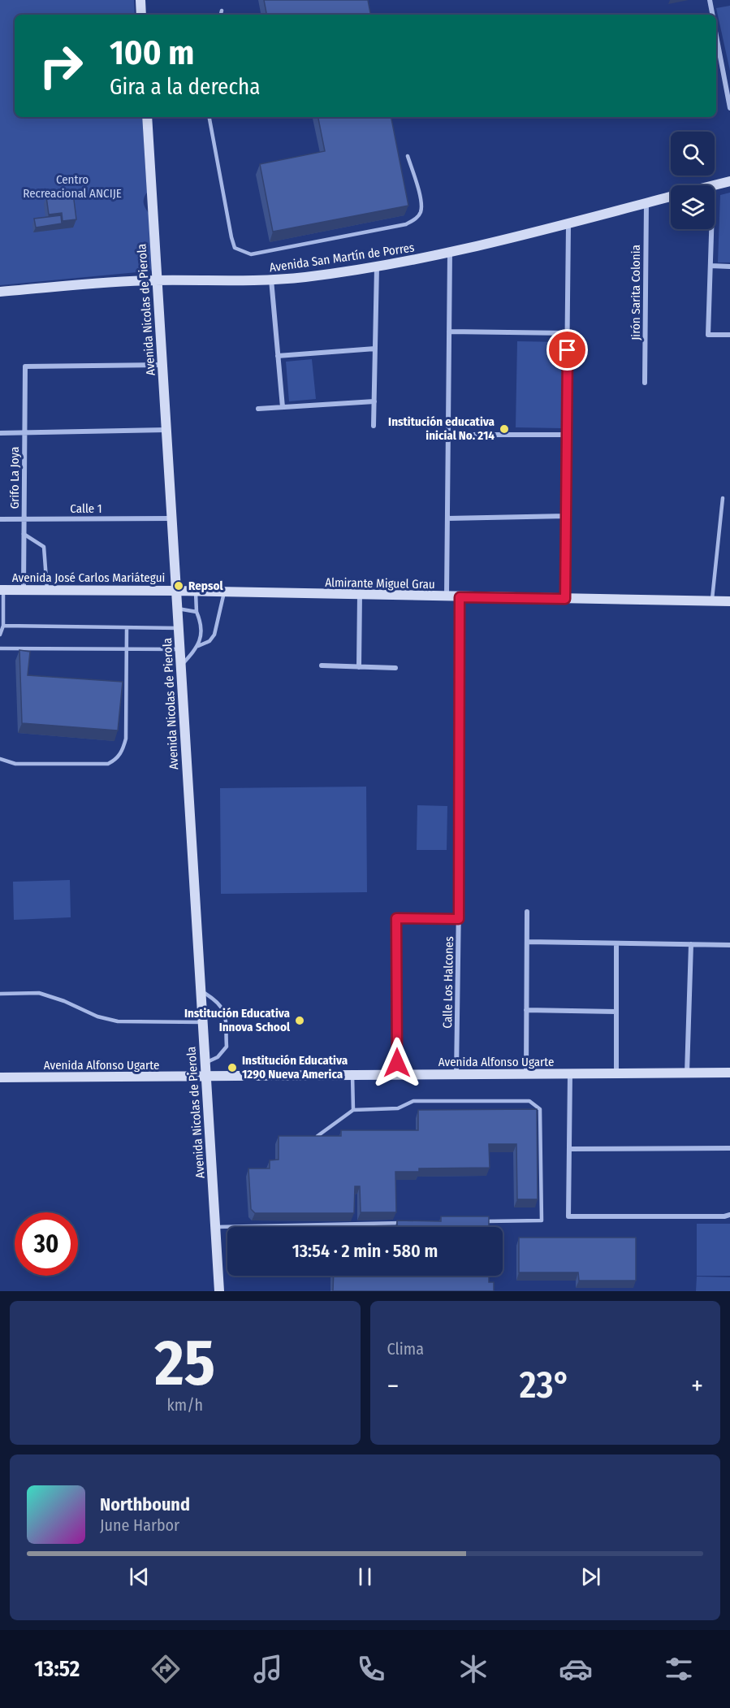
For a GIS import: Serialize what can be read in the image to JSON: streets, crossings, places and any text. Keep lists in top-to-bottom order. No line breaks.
{"streets":{"street":["Avenida San Martín de Porres","Jirón Sarita Colonia","Avenida Nicolas de Pierola","Grifo La Joya","Calle 1","Avenida José Carlos Mariátegui","Almirante Miguel Grau","Calle Los Halcones","Avenida Alfonso Ugarte"]},"crossings":[["Avenida San Martín de Porres","Jirón Sarita Colonia"],["Avenida San Martín de Porres","Avenida Nicolas de Pierola"],["Avenida Nicolas de Pierola","Grifo La Joya"],["Avenida Nicolas de Pierola","Calle 1"],["Avenida Nicolas de Pierola","Avenida José Carlos Mariátegui"],["Avenida Nicolas de Pierola","Almirante Miguel Grau"],["Avenida Nicolas de Pierola","Avenida Alfonso Ugarte"],["Grifo La Joya","Calle 1"],["Grifo La Joya","Avenida José Carlos Mariátegui"],["Avenida José Carlos Mariátegui","Almirante Miguel Grau"],["Almirante Miguel Grau","Calle Los Halcones"],["Calle Los Halcones","Avenida Alfonso Ugarte"]],"parks":["Centro Recreacional ANCIJE"],"places":["Institución educativa inicial No. 214","Repsol","Institución Educativa Innova School","Institución Educativa 1290 Nueva America"],"page":{"turn":["100 m","Gira a la derecha"],"limit":"30","trip":"13:54 · 2 min · 580 m","tile":[["25","km/h"],"Clima"],"heat":["−","23°","+"],"song":["Northbound","June Harbor"],"tabs":"13:52"}}
